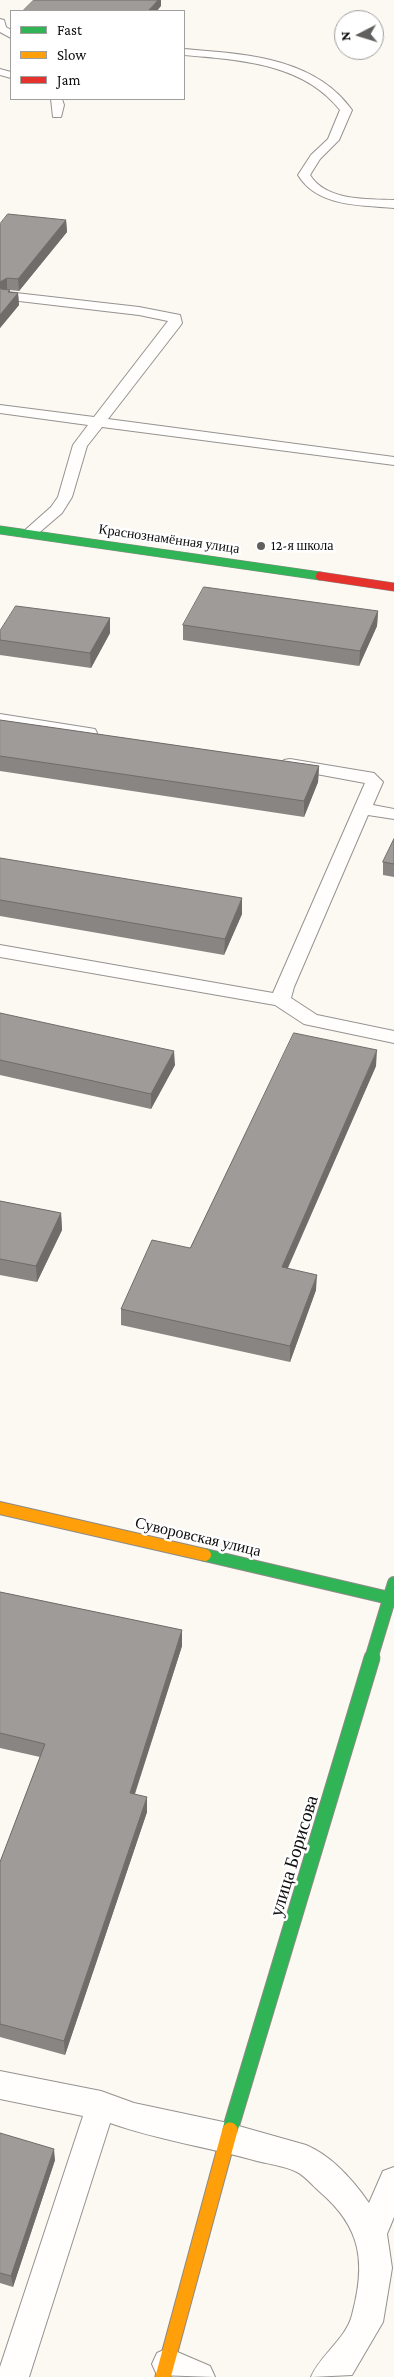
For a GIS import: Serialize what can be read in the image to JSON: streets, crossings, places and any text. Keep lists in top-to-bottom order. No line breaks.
{"streets":{"street":["Краснознамённая улица","Суворовская улица","улица Борисова"]},"crossings":[["Суворовская улица","улица Борисова"]],"places":["12-я школа"],"legend":["Fast","Slow","Jam"],"north":"left"}
